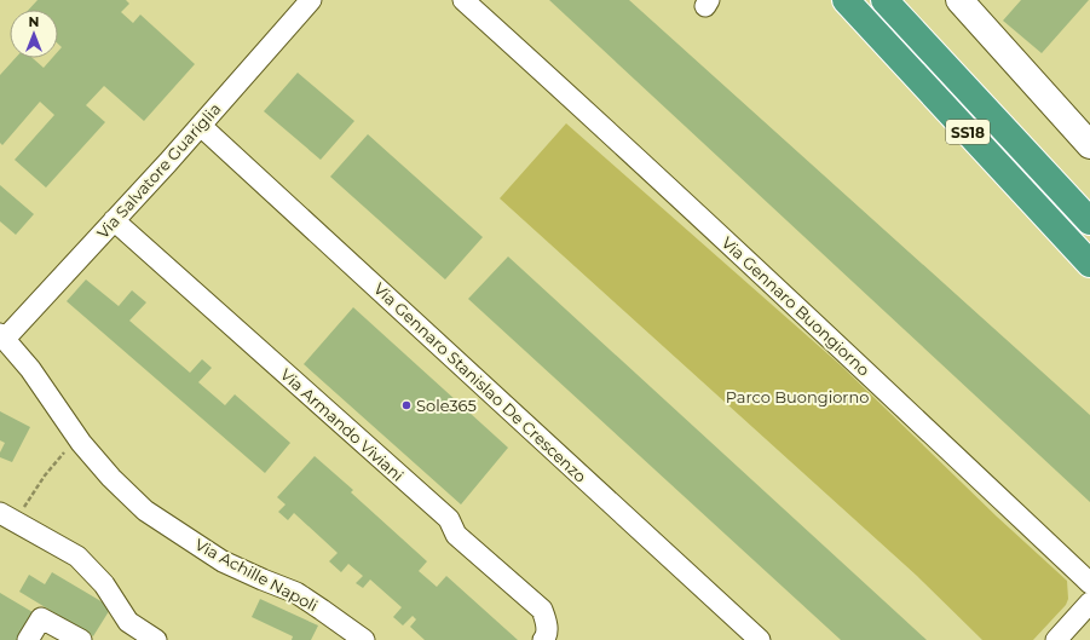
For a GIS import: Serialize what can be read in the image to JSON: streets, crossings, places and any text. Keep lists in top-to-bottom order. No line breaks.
{"streets":{"highway":["SS18"],"street":["Via Salvatore Guariglia","Via Gennaro Buongiorno","Via Gennaro Stanislao De Crescenzo","Via Armando Viviani","Via Achille Napoli"]},"crossings":[["Via Salvatore Guariglia","Via Gennaro Stanislao De Crescenzo"],["Via Salvatore Guariglia","Via Armando Viviani"],["Via Salvatore Guariglia","Via Achille Napoli"]],"parks":["Parco Buongiorno"],"places":["Sole365"],"north":"top"}
